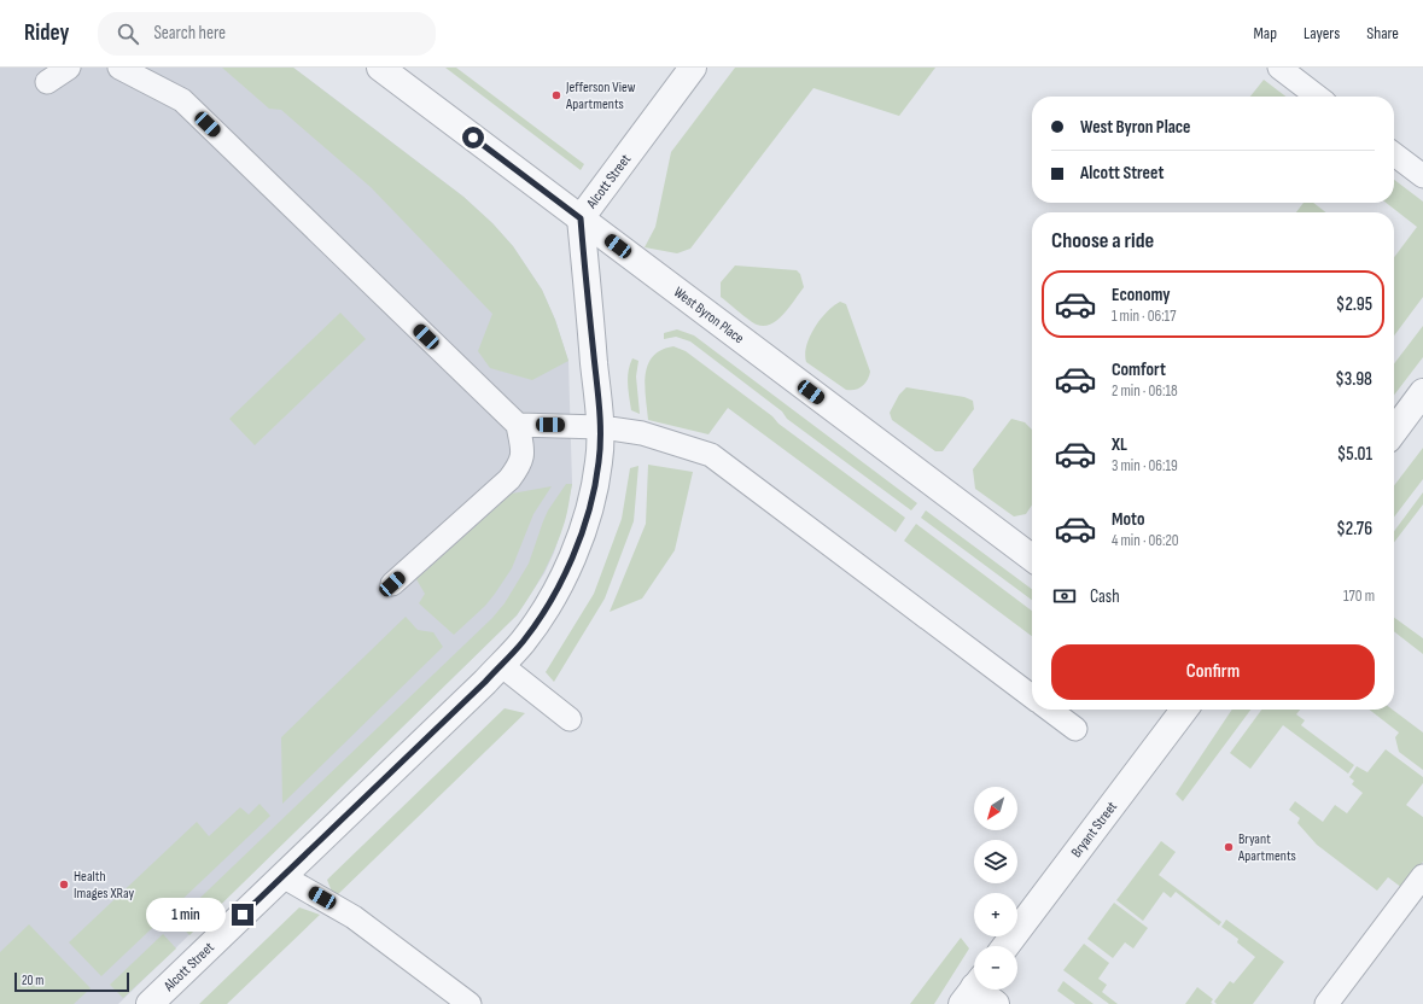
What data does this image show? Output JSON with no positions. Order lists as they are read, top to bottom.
{
  "streets": {
    "street": ["Alcott Street", "West Byron Place", "Bryant Street"]
  },
  "crossings": [
    ["Alcott Street", "West Byron Place"]
  ],
  "places": ["Jefferson View Apartments", "Bryant Apartments", "Health Images XRay"],
  "scale_bar": "20 m",
  "north": "bottom left",
  "page": {
    "header": "Ridey",
    "search": "Search here",
    "nav": ["Map", "Layers", "Share"],
    "banner": ["West Byron Place", "Alcott Street"],
    "heading": "Choose a ride",
    "list": [
      {
        "name": "Economy",
        "note": "1 min · 06:17",
        "value": "$2.95"
      },
      {
        "name": "Comfort",
        "note": "2 min · 06:18",
        "value": "$3.98"
      },
      {
        "name": "XL",
        "note": "3 min · 06:19",
        "value": "$5.01"
      },
      {
        "name": "Moto",
        "note": "4 min · 06:20",
        "value": "$2.76"
      }
    ],
    "pay": ["Cash", "170 m"],
    "buttons": "Confirm",
    "map_buttons": ["+", "−"],
    "bubble": "1 min",
    "scale": "20 m"
  }
}
